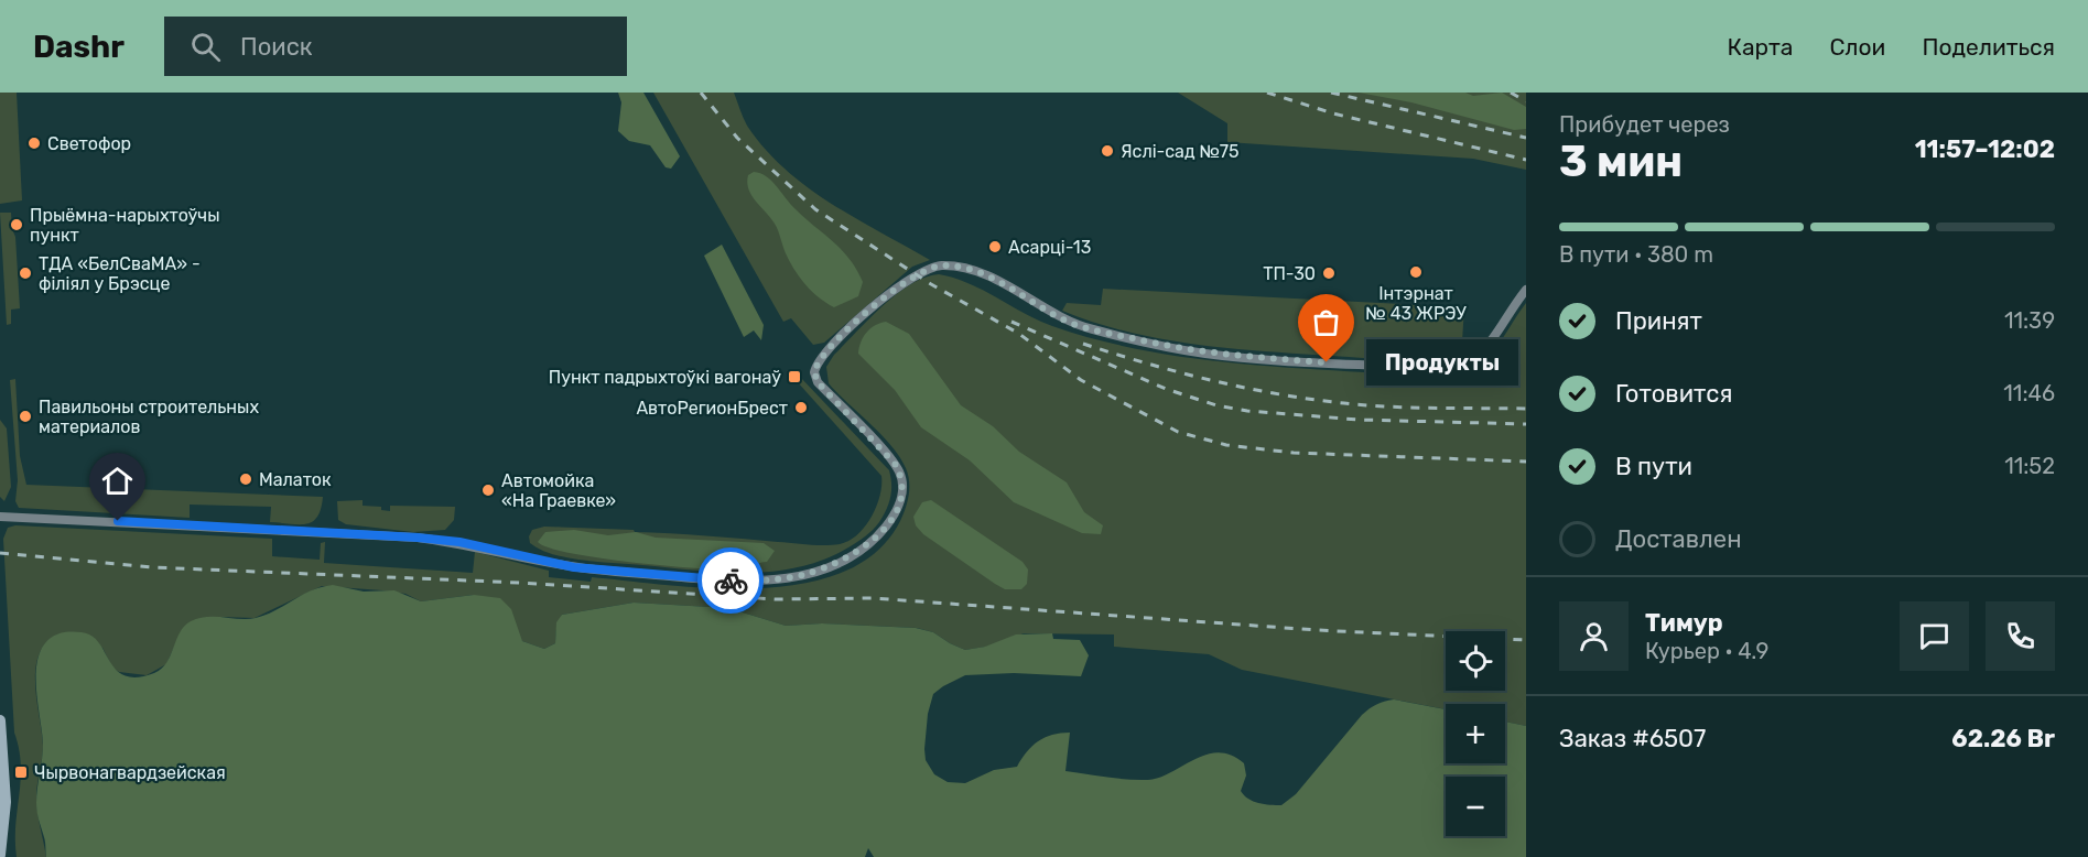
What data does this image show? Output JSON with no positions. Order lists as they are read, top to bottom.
{
  "places": {
    "other": [
      "Светофор",
      "Яслі-сад №75",
      "Прыёмна-нарыхтоўчы пункт",
      "Асарці-13",
      "Інтэрнат № 43 ЖРЭУ",
      "ТДА «БелСваМА» - філіял у Брэсце",
      "ТП-30",
      "Продукты",
      "АвтоРегионБрест",
      "Павильоны строительных материалов",
      "Малаток",
      "Автомойка «На Граевке»"
    ],
    "transit": ["Пункт падрыхтоўкі вагонаў", "Чырвонагвардзейская"]
  },
  "page": {
    "header": "Dashr",
    "search": "Поиск",
    "nav": ["Карта", "Слои", "Поделиться"],
    "heading": ["3 мин", "Прибудет через", "11:57–12:02"],
    "panel": [
      "Тимур",
      "Курьер · 4.9",
      "Заказ #6507",
      "62.26 Br"
    ],
    "bar": "В пути · 380 m",
    "list": [
      ["Принят", "11:39"],
      ["Готовится", "11:46"],
      ["В пути", "11:52"],
      "Доставлен"
    ],
    "bubble": "Продукты",
    "map_buttons": ["+", "−"]
  }
}
